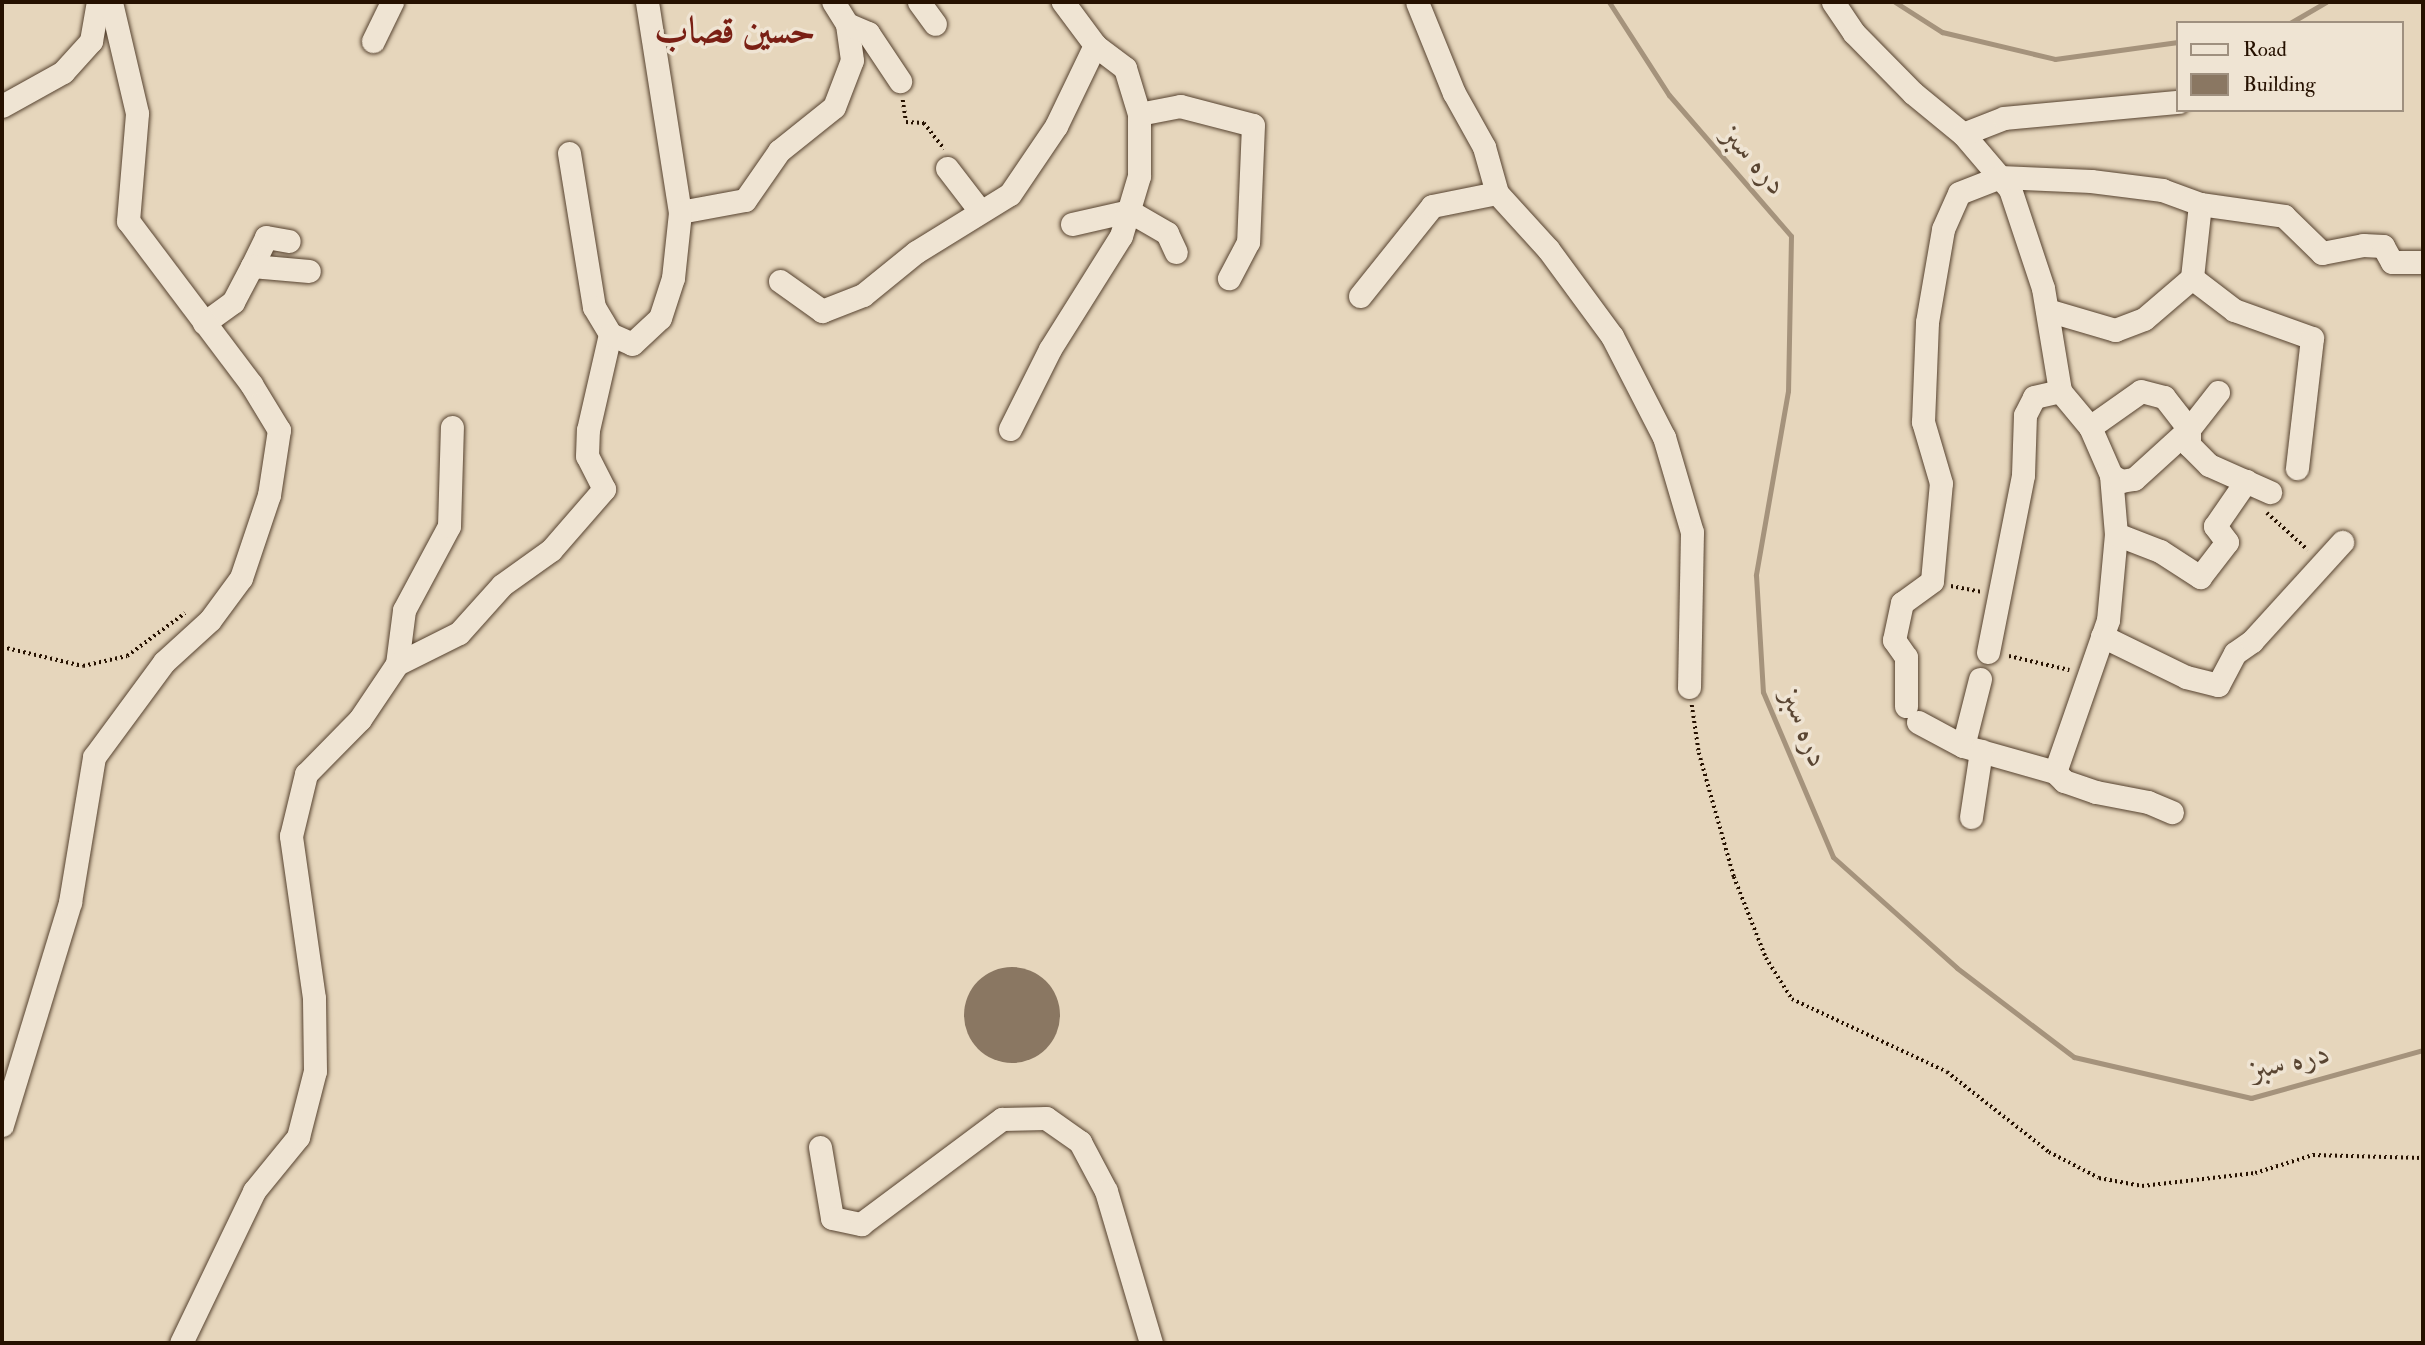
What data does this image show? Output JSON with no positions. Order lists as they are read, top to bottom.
{
  "districts": ["حسین قصاب"],
  "water": ["دره سبز"],
  "legend": ["Road", "Building"]
}
